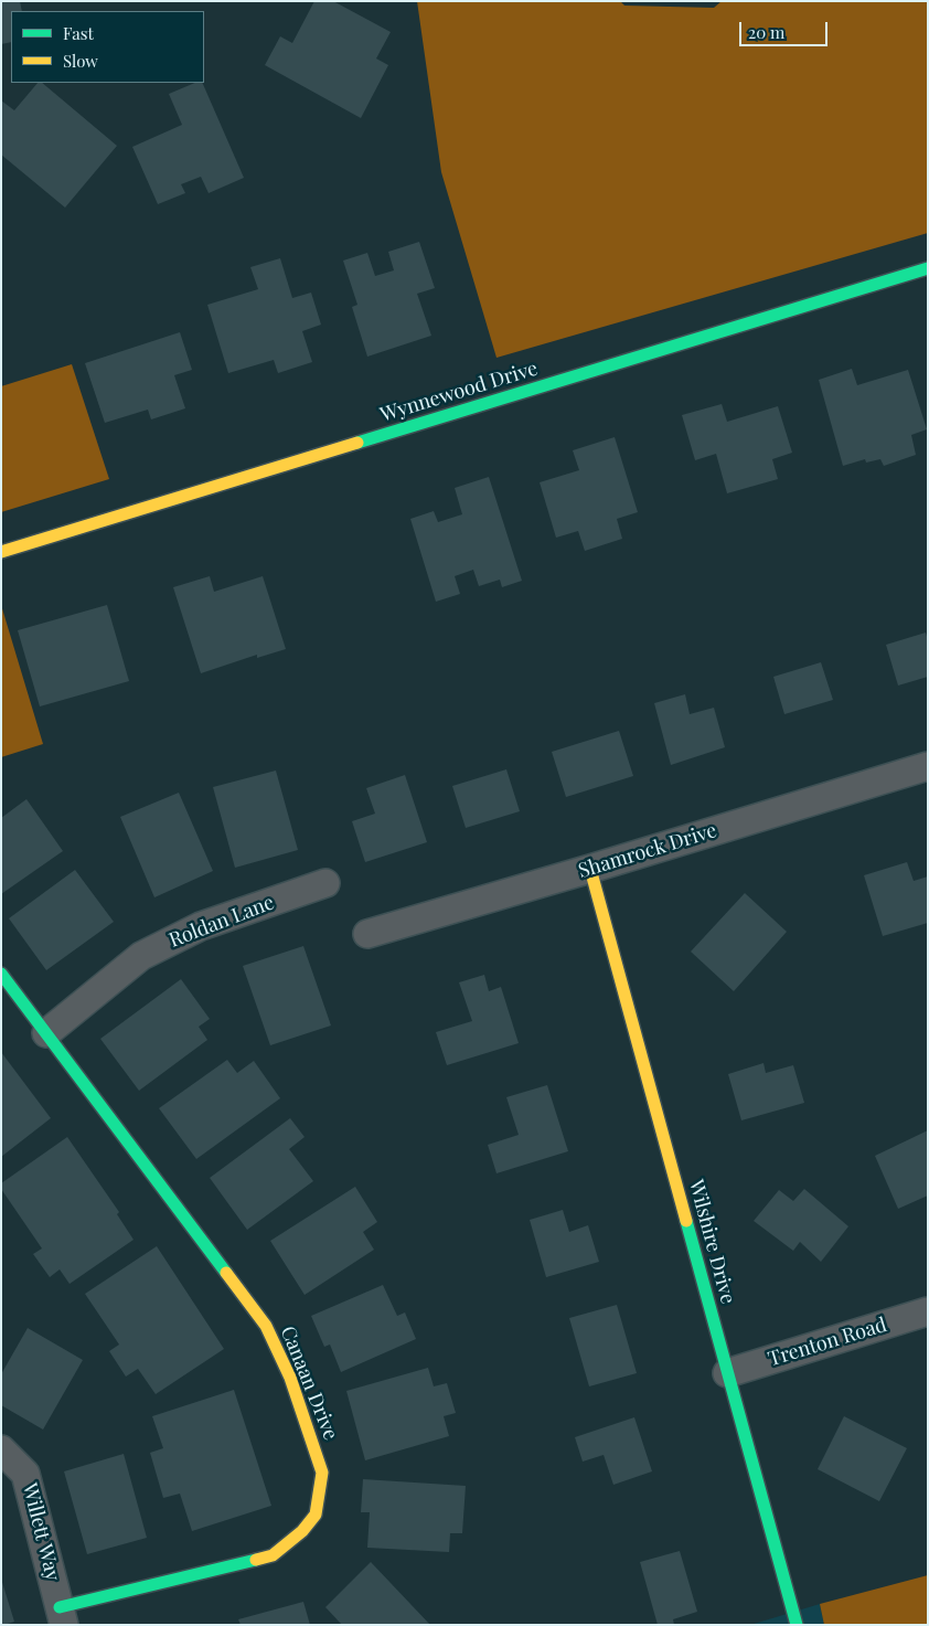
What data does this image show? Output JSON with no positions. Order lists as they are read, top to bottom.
{
  "streets": {
    "street": [
      "Wynnewood Drive",
      "Shamrock Drive",
      "Roldan Lane",
      "Wilshire Drive",
      "Trenton Road",
      "Canaan Drive",
      "Willett Way"
    ]
  },
  "crossings": [
    ["Shamrock Drive", "Wilshire Drive"],
    ["Roldan Lane", "Canaan Drive"],
    ["Wilshire Drive", "Trenton Road"],
    ["Canaan Drive", "Willett Way"]
  ],
  "legend": ["Fast", "Slow"],
  "scale_bar": "20 m"
}
